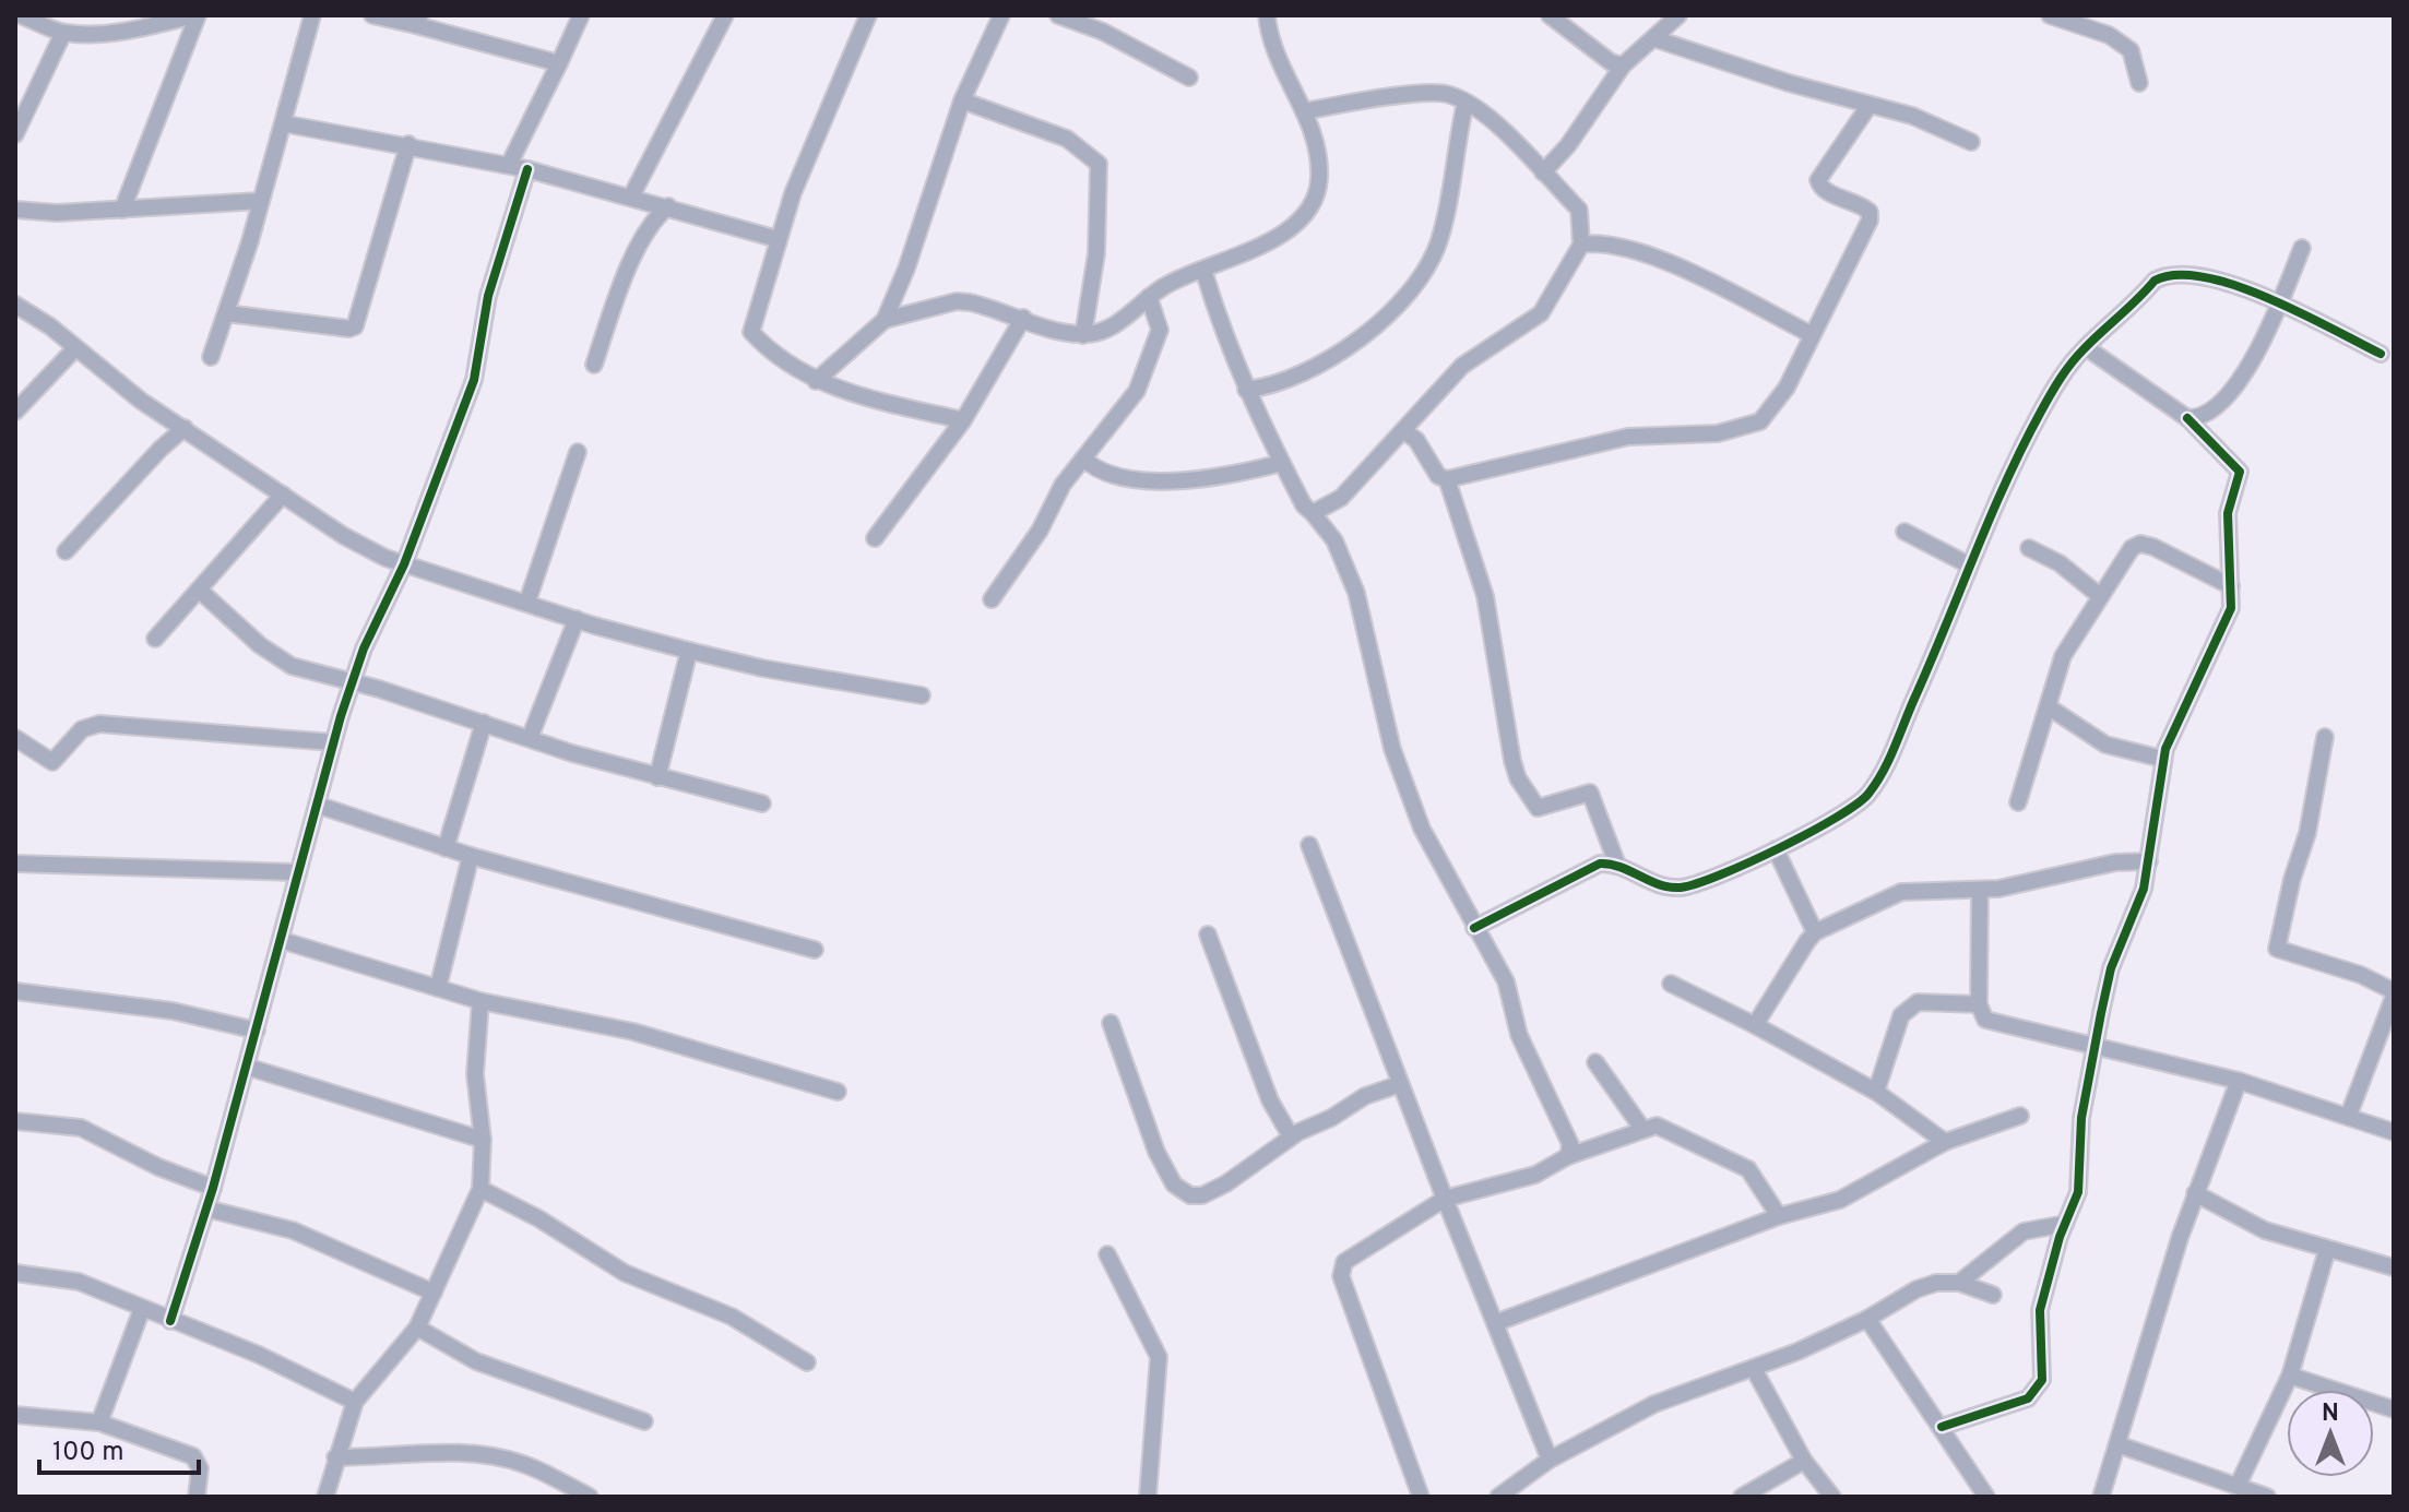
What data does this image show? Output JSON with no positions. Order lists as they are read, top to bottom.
{
  "scale_bar": "100 m",
  "north": "top"
}
